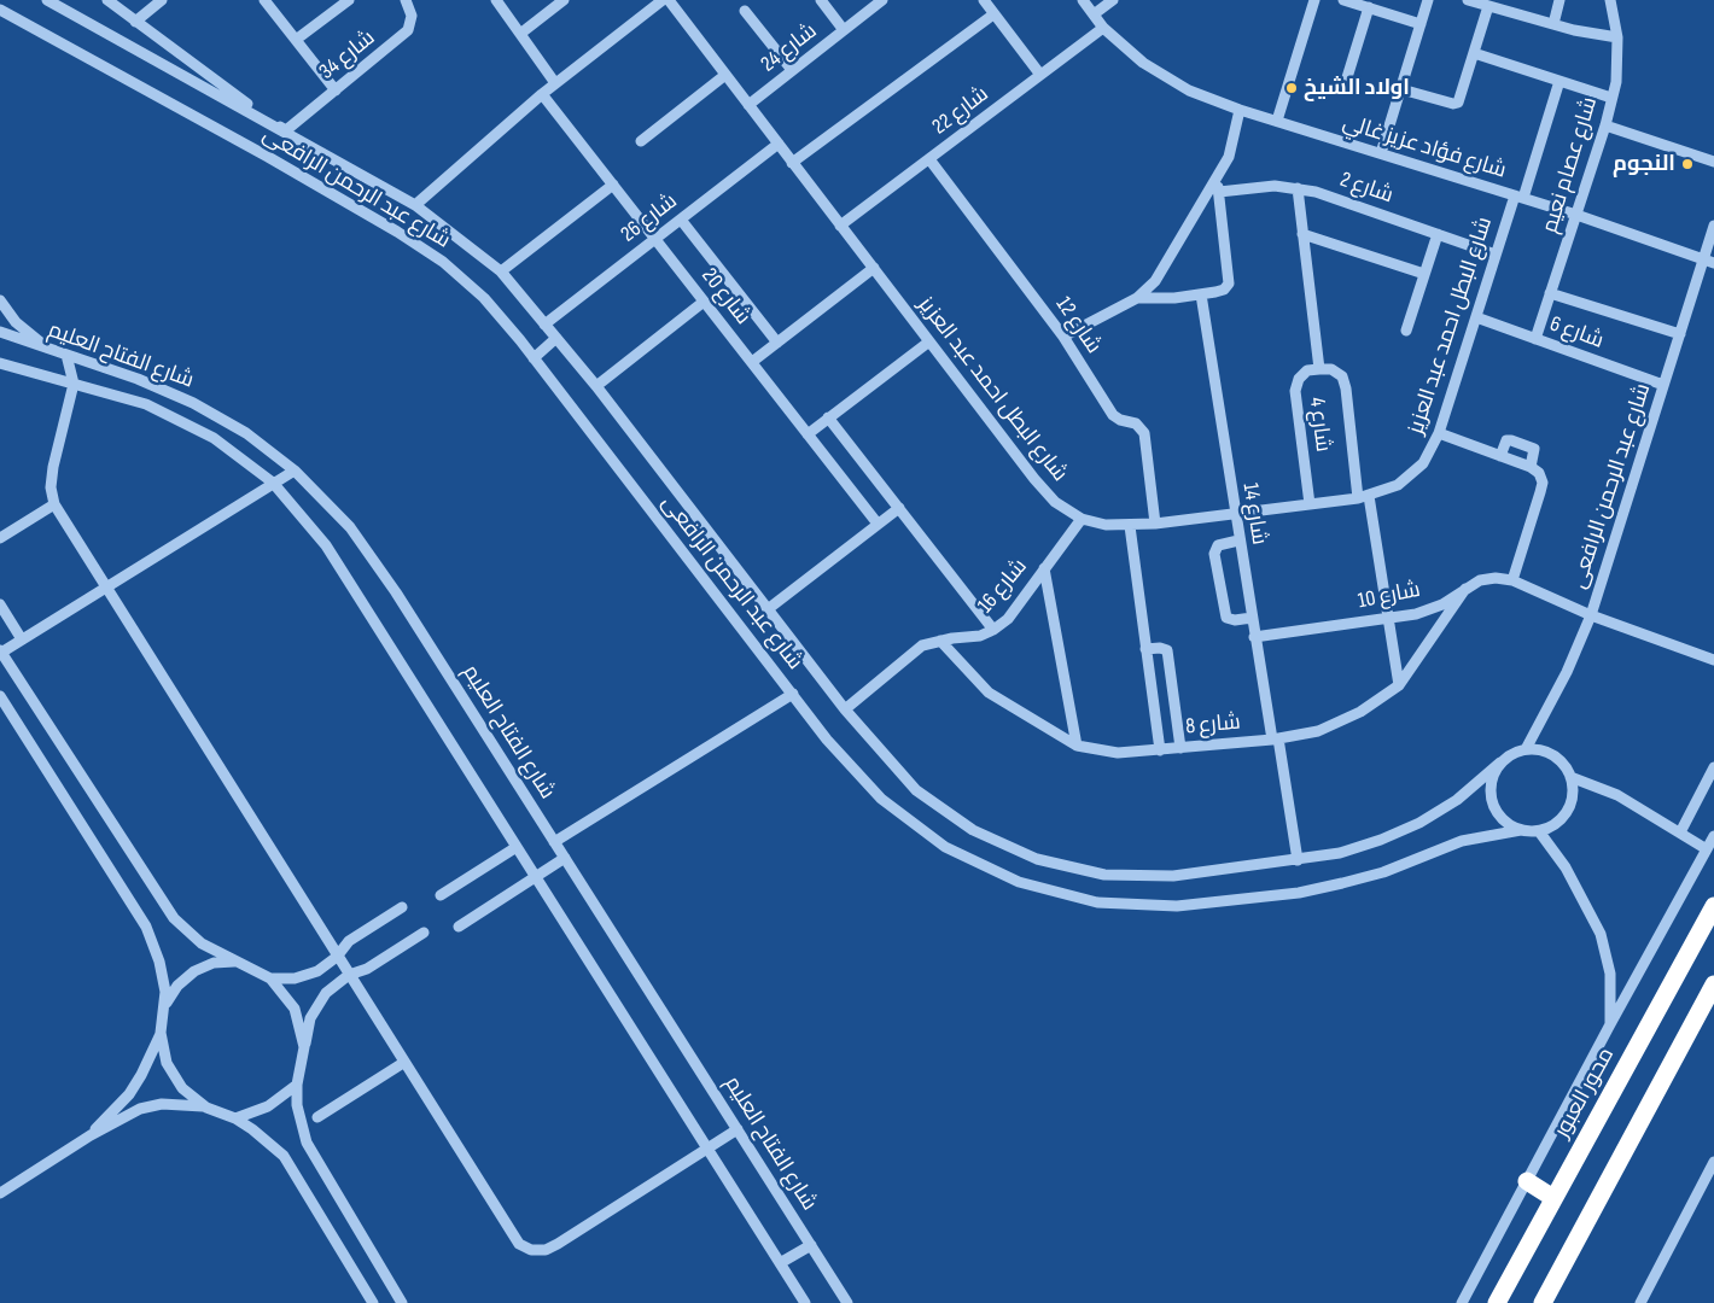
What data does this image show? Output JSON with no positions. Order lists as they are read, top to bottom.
{
  "streets": {
    "highway": ["محور العبور"],
    "street": [
      "شارع 24",
      "شارع 34",
      "شارع 22",
      "شارع فؤاد عزيز غالي",
      "شارع عصام نعيم",
      "شارع عبد الرحمن الرافعى",
      "شارع 2",
      "شارع 26",
      "شارع 20",
      "شارع 12",
      "شارع البطل احمد عبد العزيز",
      "شارع 6",
      "شارع الفتاح العليم",
      "شارع 4",
      "شارع 14",
      "شارع 16",
      "شارع 10",
      "شارع 8"
    ]
  },
  "crossings": [
    ["شارع 24", "شارع البطل احمد عبد العزيز"],
    ["شارع 34", "شارع عبد الرحمن الرافعى"],
    ["شارع 22", "شارع فؤاد عزيز غالي"],
    ["شارع 22", "شارع 12"],
    ["شارع 22", "شارع البطل احمد عبد العزيز"],
    ["شارع فؤاد عزيز غالي", "شارع عصام نعيم"],
    ["شارع فؤاد عزيز غالي", "شارع عبد الرحمن الرافعى"],
    ["شارع فؤاد عزيز غالي", "شارع البطل احمد عبد العزيز"],
    ["شارع عصام نعيم", "شارع 6"],
    ["شارع عبد الرحمن الرافعى", "شارع 26"],
    ["شارع عبد الرحمن الرافعى", "شارع 6"],
    ["شارع عبد الرحمن الرافعى", "شارع 14"],
    ["شارع عبد الرحمن الرافعى", "شارع 16"],
    ["شارع عبد الرحمن الرافعى", "شارع 10"],
    ["شارع 2", "شارع البطل احمد عبد العزيز"],
    ["شارع 26", "شارع 20"],
    ["شارع 26", "شارع البطل احمد عبد العزيز"],
    ["شارع 12", "شارع البطل احمد عبد العزيز"],
    ["شارع البطل احمد عبد العزيز", "شارع 6"],
    ["شارع البطل احمد عبد العزيز", "شارع 4"],
    ["شارع البطل احمد عبد العزيز", "شارع 14"],
    ["شارع البطل احمد عبد العزيز", "شارع 16"],
    ["شارع 14", "شارع 10"],
    ["شارع 14", "شارع 8"],
    ["شارع 16", "شارع 8"],
    ["شارع 10", "شارع 8"]
  ],
  "places": ["اولاد الشيخ", "النجوم"]
}
